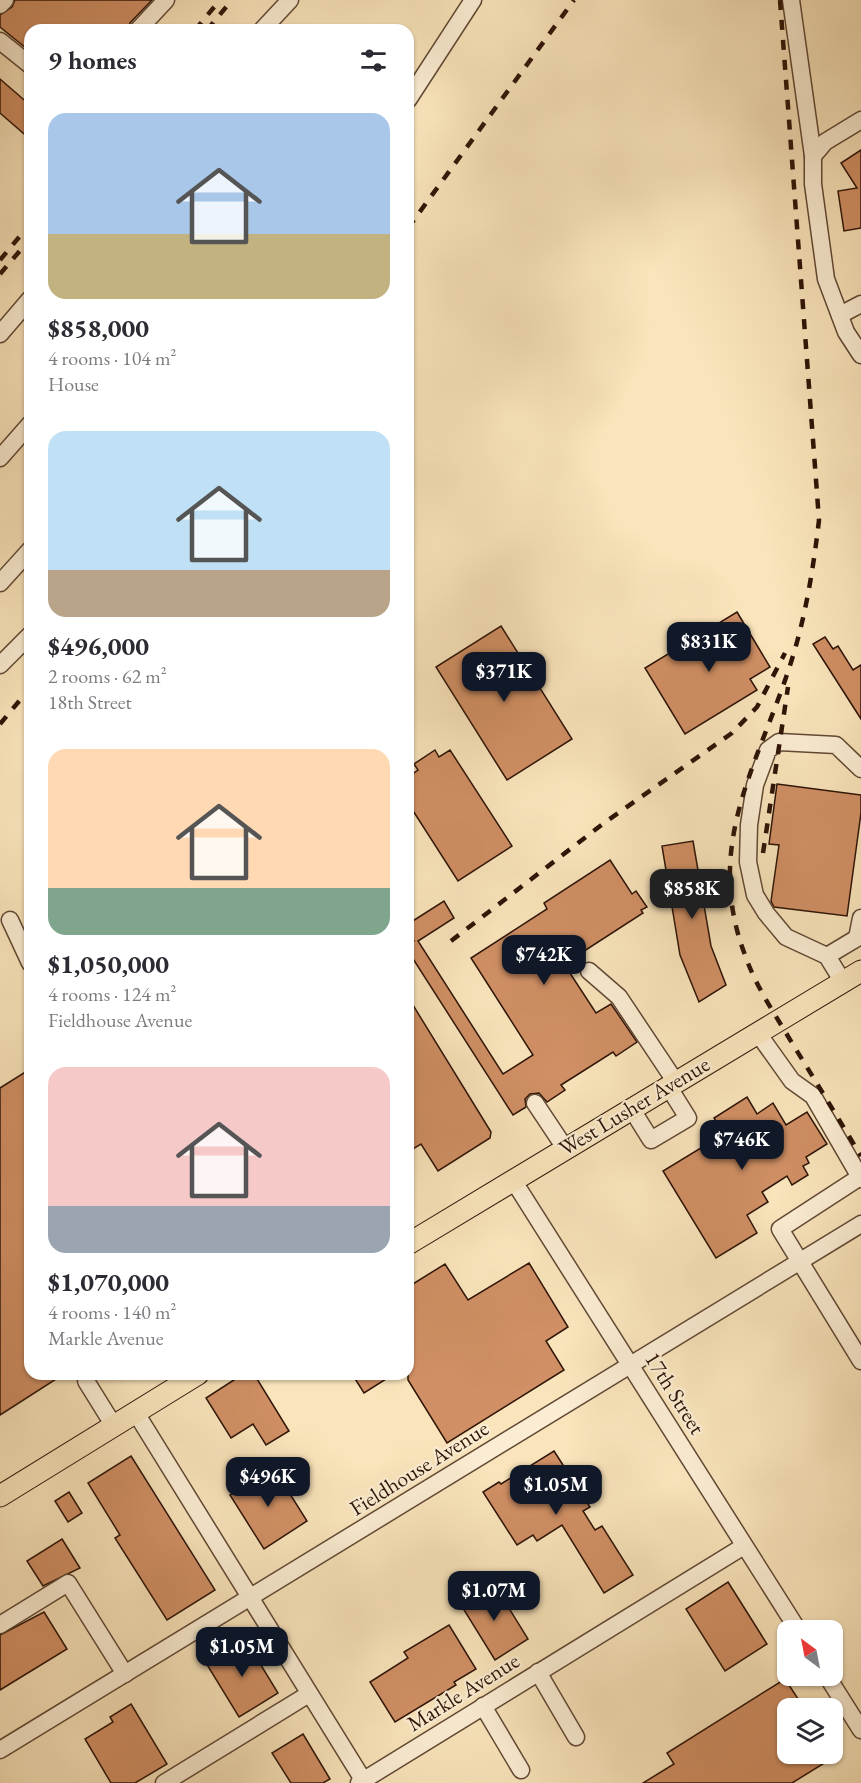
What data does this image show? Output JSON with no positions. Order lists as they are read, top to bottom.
{
  "streets": {
    "main road": ["West Lusher Avenue"],
    "street": ["17th Street", "Fieldhouse Avenue", "Markle Avenue"]
  },
  "crossings": [
    ["West Lusher Avenue", "17th Street"],
    ["17th Street", "Fieldhouse Avenue"],
    ["17th Street", "Markle Avenue"]
  ],
  "north": "top left",
  "page": {
    "heading": "9 homes",
    "list": [
      {
        "name": "$858,000",
        "note": "4 rooms · 104 m² · House"
      },
      {
        "name": "$496,000",
        "note": "2 rooms · 62 m² · 18th Street"
      },
      {
        "name": "$1,050,000",
        "note": "4 rooms · 124 m² · Fieldhouse Avenue"
      },
      {
        "name": "$1,070,000",
        "note": "4 rooms · 140 m² · Markle Avenue"
      }
    ],
    "price": [
      "$831K",
      "$371K",
      "$858K",
      "$742K",
      "$746K",
      "$496K",
      "$1.05M",
      "$1.07M",
      "$1.05M"
    ]
  }
}
